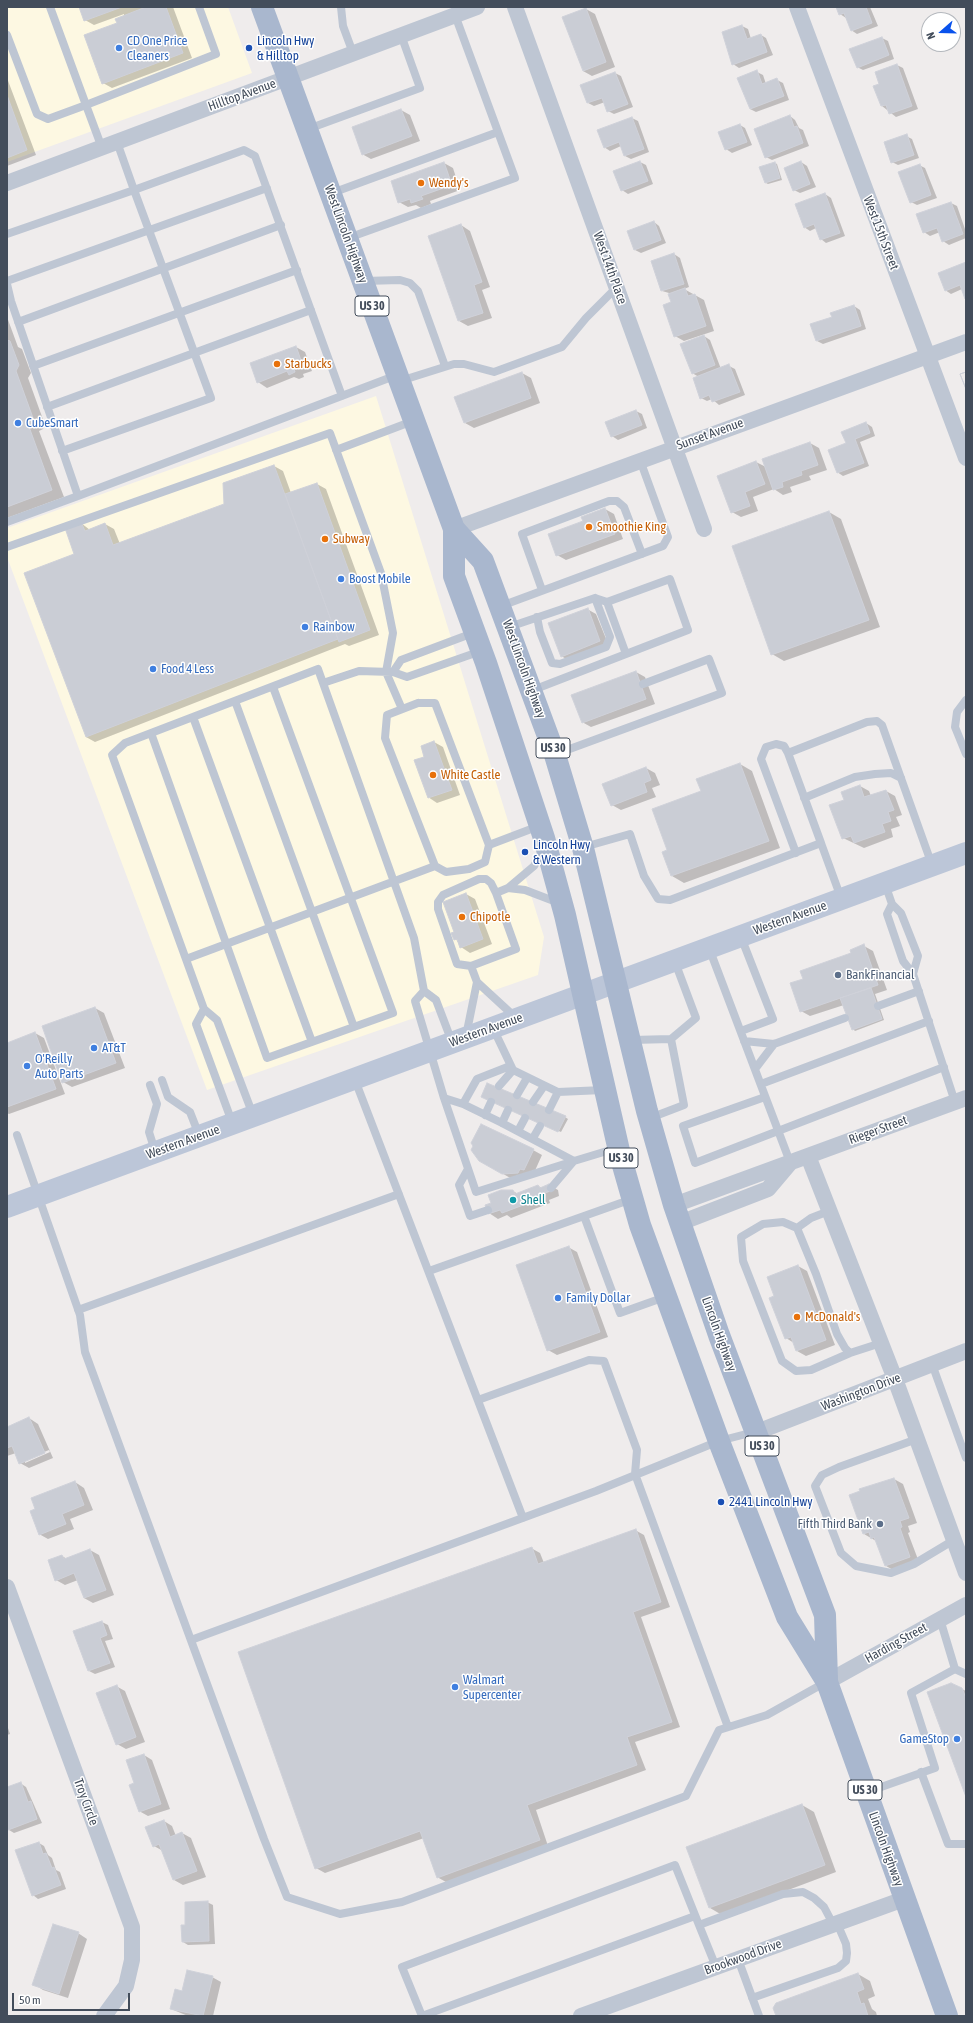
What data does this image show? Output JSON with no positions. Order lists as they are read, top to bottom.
{
  "streets": {
    "main road": [
      "West Lincoln Highway",
      "US 30",
      "Western Avenue",
      "Lincoln Highway"
    ],
    "street": [
      "Hilltop Avenue",
      "West 15th Street",
      "West 14th Place",
      "Sunset Avenue",
      "Rieger Street",
      "Washington Drive",
      "Harding Street",
      "Troy Circle",
      "Brookwood Drive"
    ]
  },
  "crossings": [
    ["Hilltop Avenue", "West Lincoln Highway"],
    ["West 15th Street", "Sunset Avenue"],
    ["West Lincoln Highway", "Sunset Avenue"],
    ["West Lincoln Highway", "Western Avenue"],
    ["West Lincoln Highway", "Lincoln Highway"],
    ["West 14th Place", "Sunset Avenue"],
    ["Western Avenue", "Lincoln Highway"],
    ["Lincoln Highway", "Washington Drive"],
    ["Lincoln Highway", "Harding Street"],
    ["Lincoln Highway", "Brookwood Drive"]
  ],
  "places": [
    "CD One Price Cleaners",
    "Lincoln Hwy & Hilltop",
    "Wendy's",
    "Starbucks",
    "CubeSmart",
    "Smoothie King",
    "Subway",
    "Boost Mobile",
    "Rainbow",
    "Food 4 Less",
    "White Castle",
    "Lincoln Hwy & Western",
    "Chipotle",
    "BankFinancial",
    "AT&T",
    "O'Reilly Auto Parts",
    "Shell",
    "Family Dollar",
    "McDonald's",
    "2441 Lincoln Hwy",
    "Fifth Third Bank",
    "Walmart Supercenter",
    "GameStop"
  ],
  "scale_bar": "50 m",
  "north": "left"
}
